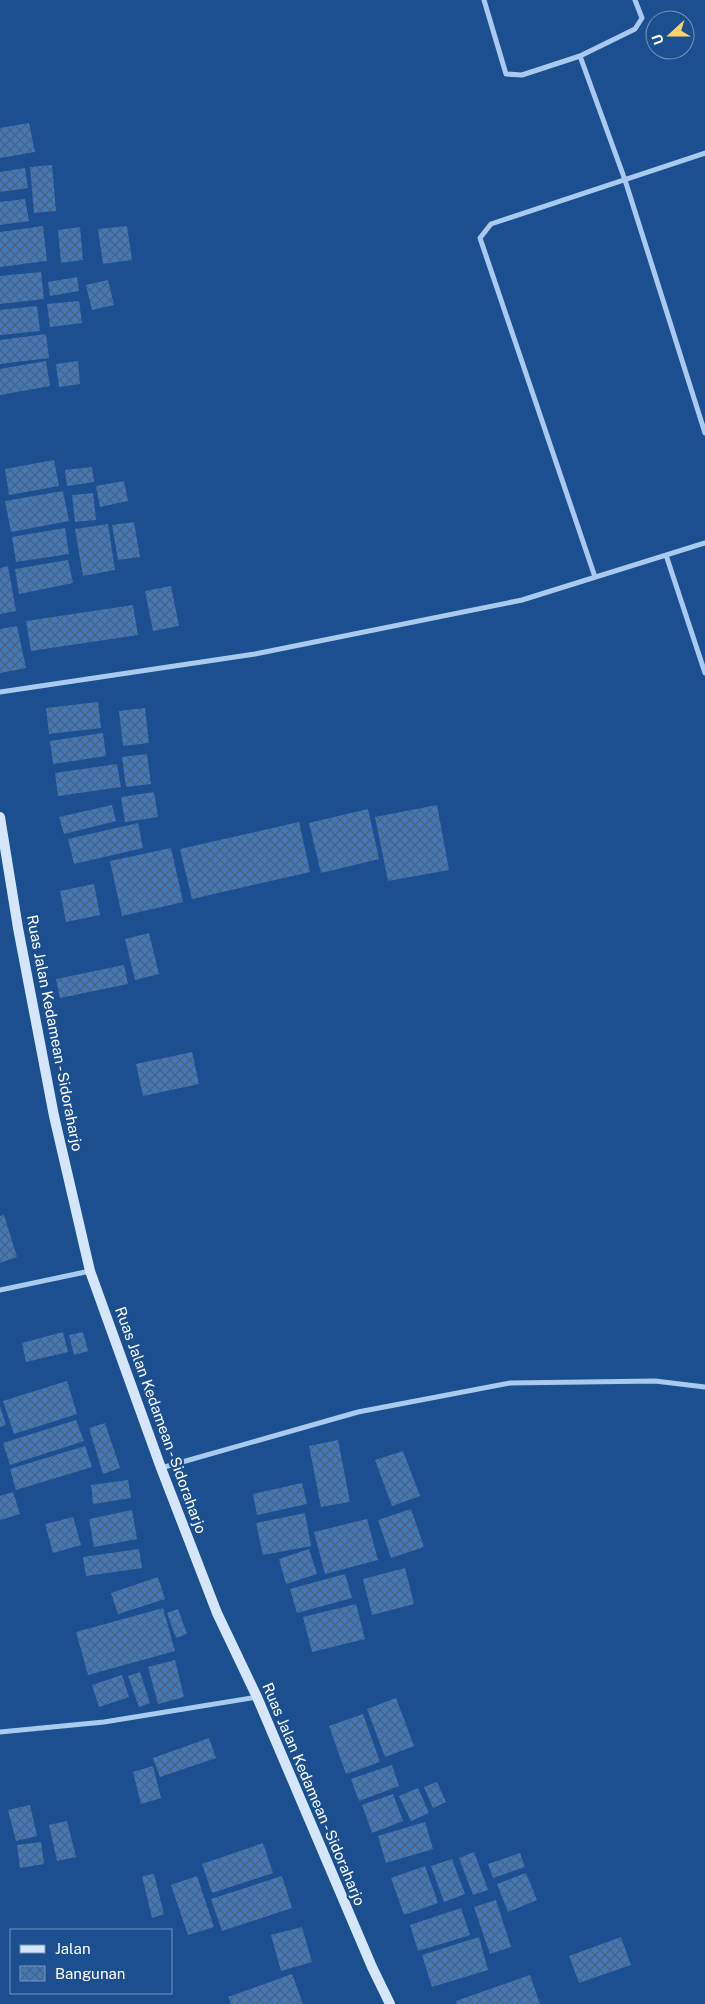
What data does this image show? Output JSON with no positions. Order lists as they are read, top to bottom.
{
  "streets": {
    "main road": ["Ruas Jalan Kedamean - Sidoraharjo"]
  },
  "legend": ["Jalan", "Bangunan"],
  "north": "left"
}
